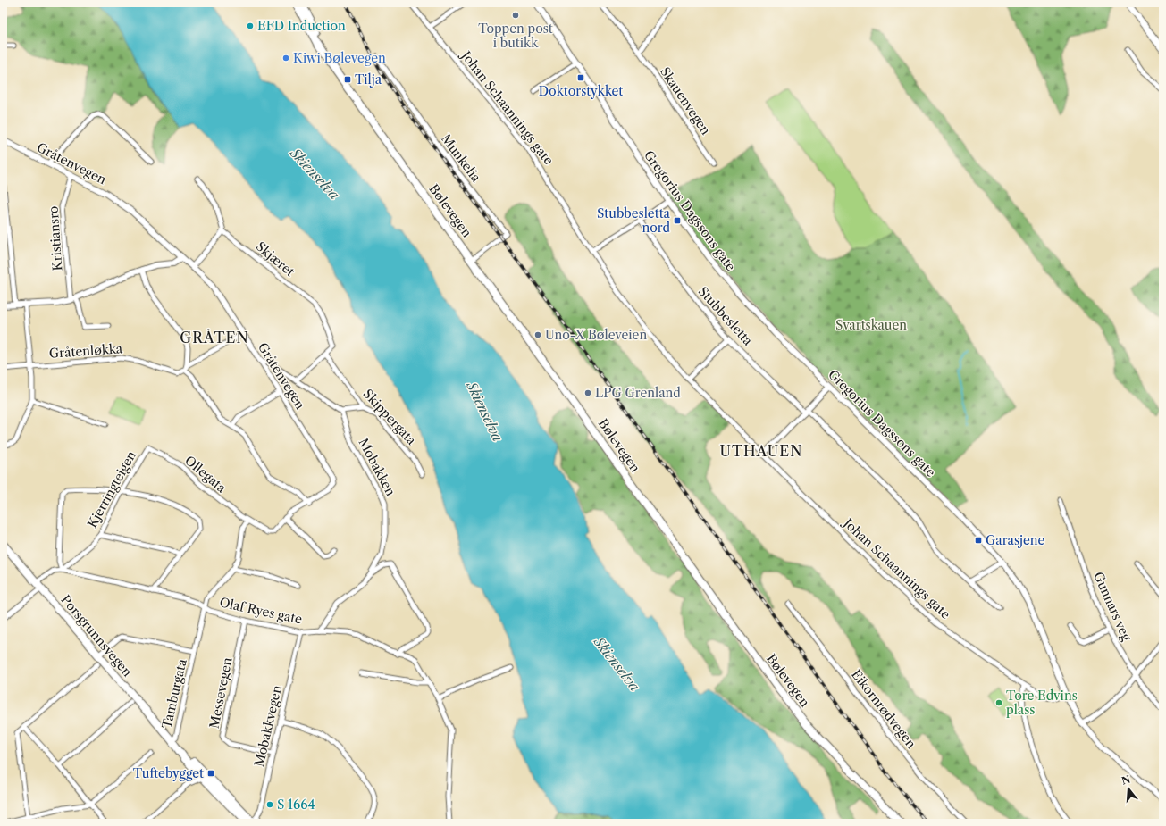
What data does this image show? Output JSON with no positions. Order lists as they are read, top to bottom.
{
  "streets": {
    "main road": ["Bølevegen", "Porsgrunnsvegen"],
    "street": [
      "Skauenvegen",
      "Johan Schaannings gate",
      "Munkelia",
      "Gråtenvegen",
      "Gregorius Dagssons gate",
      "Kristiansro",
      "Skjæret",
      "Stubbesletta",
      "Gråtenløkka",
      "Skippergata",
      "Mobakken",
      "Ollegata",
      "Kjerringteigen",
      "Gunnars veg",
      "Olaf Ryes gate",
      "Messevegen",
      "Tamburgata",
      "Eikornrødvegen",
      "Mobakkvegen"
    ]
  },
  "crossings": [
    ["Johan Schaannings gate", "Gregorius Dagssons gate"],
    ["Munkelia", "Bølevegen"],
    ["Gråtenvegen", "Kristiansro"],
    ["Gråtenvegen", "Gråtenløkka"],
    ["Skjæret", "Skippergata"],
    ["Mobakken", "Olaf Ryes gate"],
    ["Ollegata", "Kjerringteigen"],
    ["Ollegata", "Tamburgata"],
    ["Kjerringteigen", "Olaf Ryes gate"],
    ["Olaf Ryes gate", "Messevegen"],
    ["Olaf Ryes gate", "Tamburgata"],
    ["Olaf Ryes gate", "Mobakkvegen"],
    ["Porsgrunnsvegen", "Tamburgata"],
    ["Porsgrunnsvegen", "Mobakkvegen"],
    ["Messevegen", "Mobakkvegen"]
  ],
  "districts": ["GRÅTEN", "UTHAUEN"],
  "water": ["Skienselva"],
  "parks": ["Svartskauen"],
  "places": {
    "other": [
      "Toppen post i butikk",
      "EFD Induction",
      "Kiwi Bølevegen",
      "Uno-X Bøleveien",
      "LPG Grenland",
      "Tore Edvins plass",
      "S 1664"
    ],
    "transit": [
      "Doktorstykket",
      "Tilja",
      "Stubbesletta nord",
      "Garasjene",
      "Tuftebygget"
    ]
  },
  "north": "top"
}
